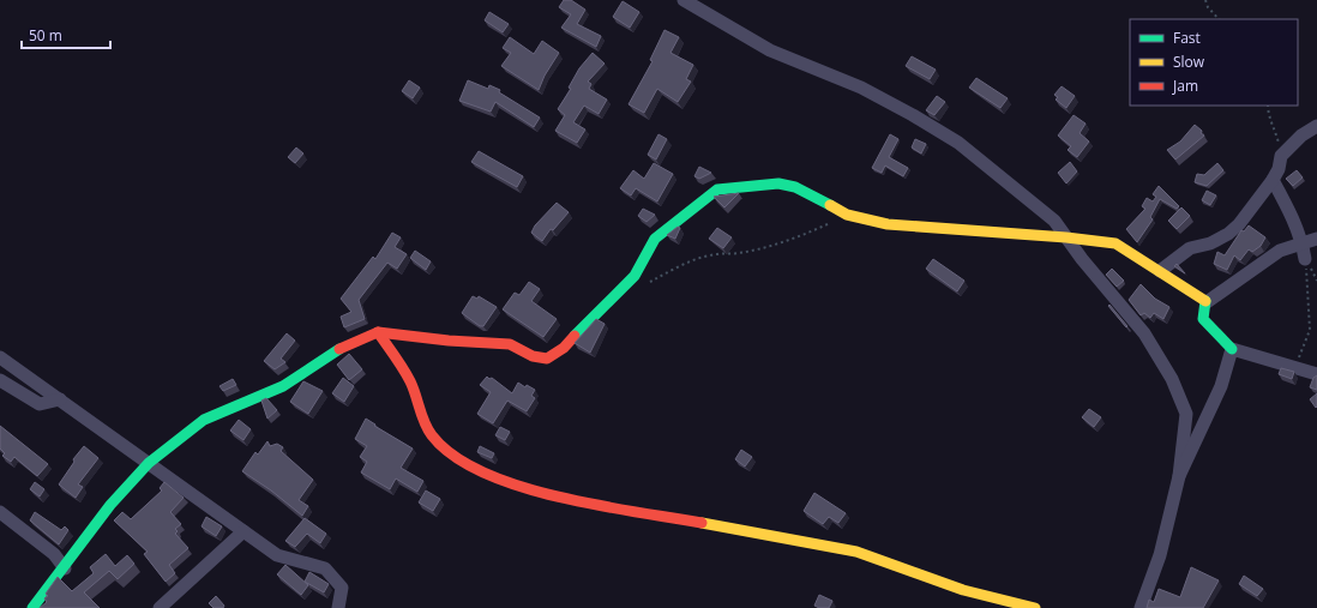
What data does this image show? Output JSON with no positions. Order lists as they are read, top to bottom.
{
  "legend": ["Fast", "Slow", "Jam"],
  "scale_bar": "50 m"
}
